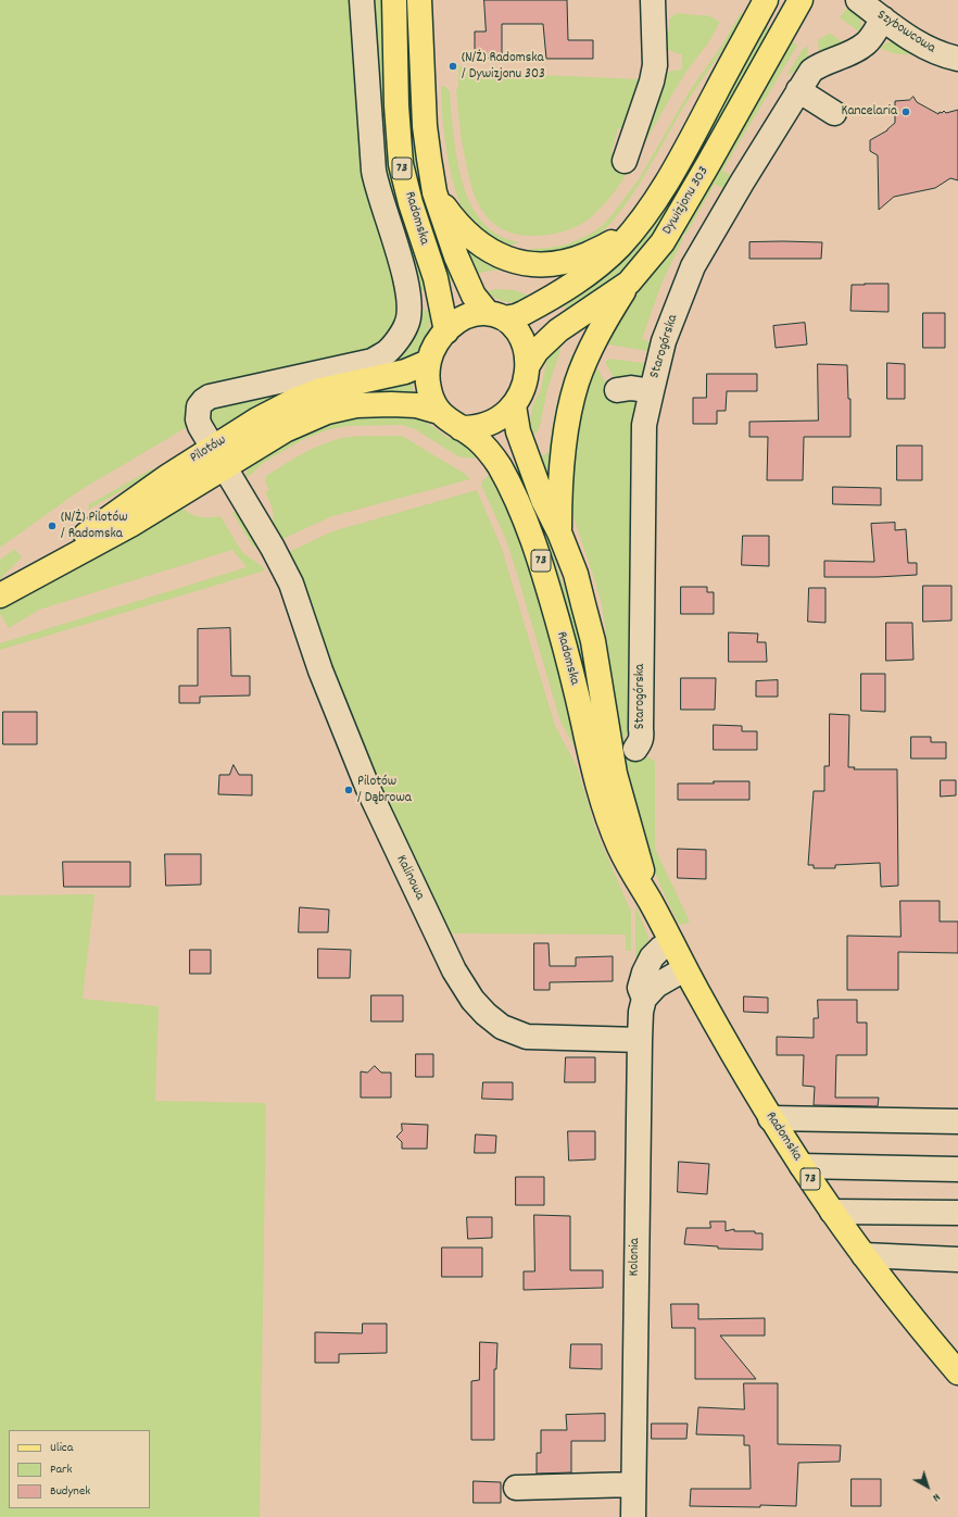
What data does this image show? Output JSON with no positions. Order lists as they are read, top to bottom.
{
  "streets": {
    "main road": [
      "73",
      "Dywizjonu 303",
      "Radomska",
      "Pilotów"
    ],
    "street": [
      "Szybowcowa",
      "Starogórska",
      "Kalinowa",
      "Kolonia"
    ]
  },
  "crossings": [
    ["Szybowcowa", "Starogórska"],
    ["73", "Dywizjonu 303"],
    ["73", "Radomska"],
    ["73", "Pilotów"],
    ["Dywizjonu 303", "Radomska"],
    ["Dywizjonu 303", "Pilotów"],
    ["Radomska", "Pilotów"],
    ["Radomska", "Kolonia"],
    ["Pilotów", "Kalinowa"],
    ["Kalinowa", "Kolonia"]
  ],
  "places": [
    "(N/Ż) Radomska / Dywizjonu 303",
    "Kancelaria",
    "(N/Ż) Pilotów / Radomska",
    "Pilotów / Dąbrowa"
  ],
  "legend": ["Ulica", "Park", "Budynek"],
  "north": "bottom right"
}
